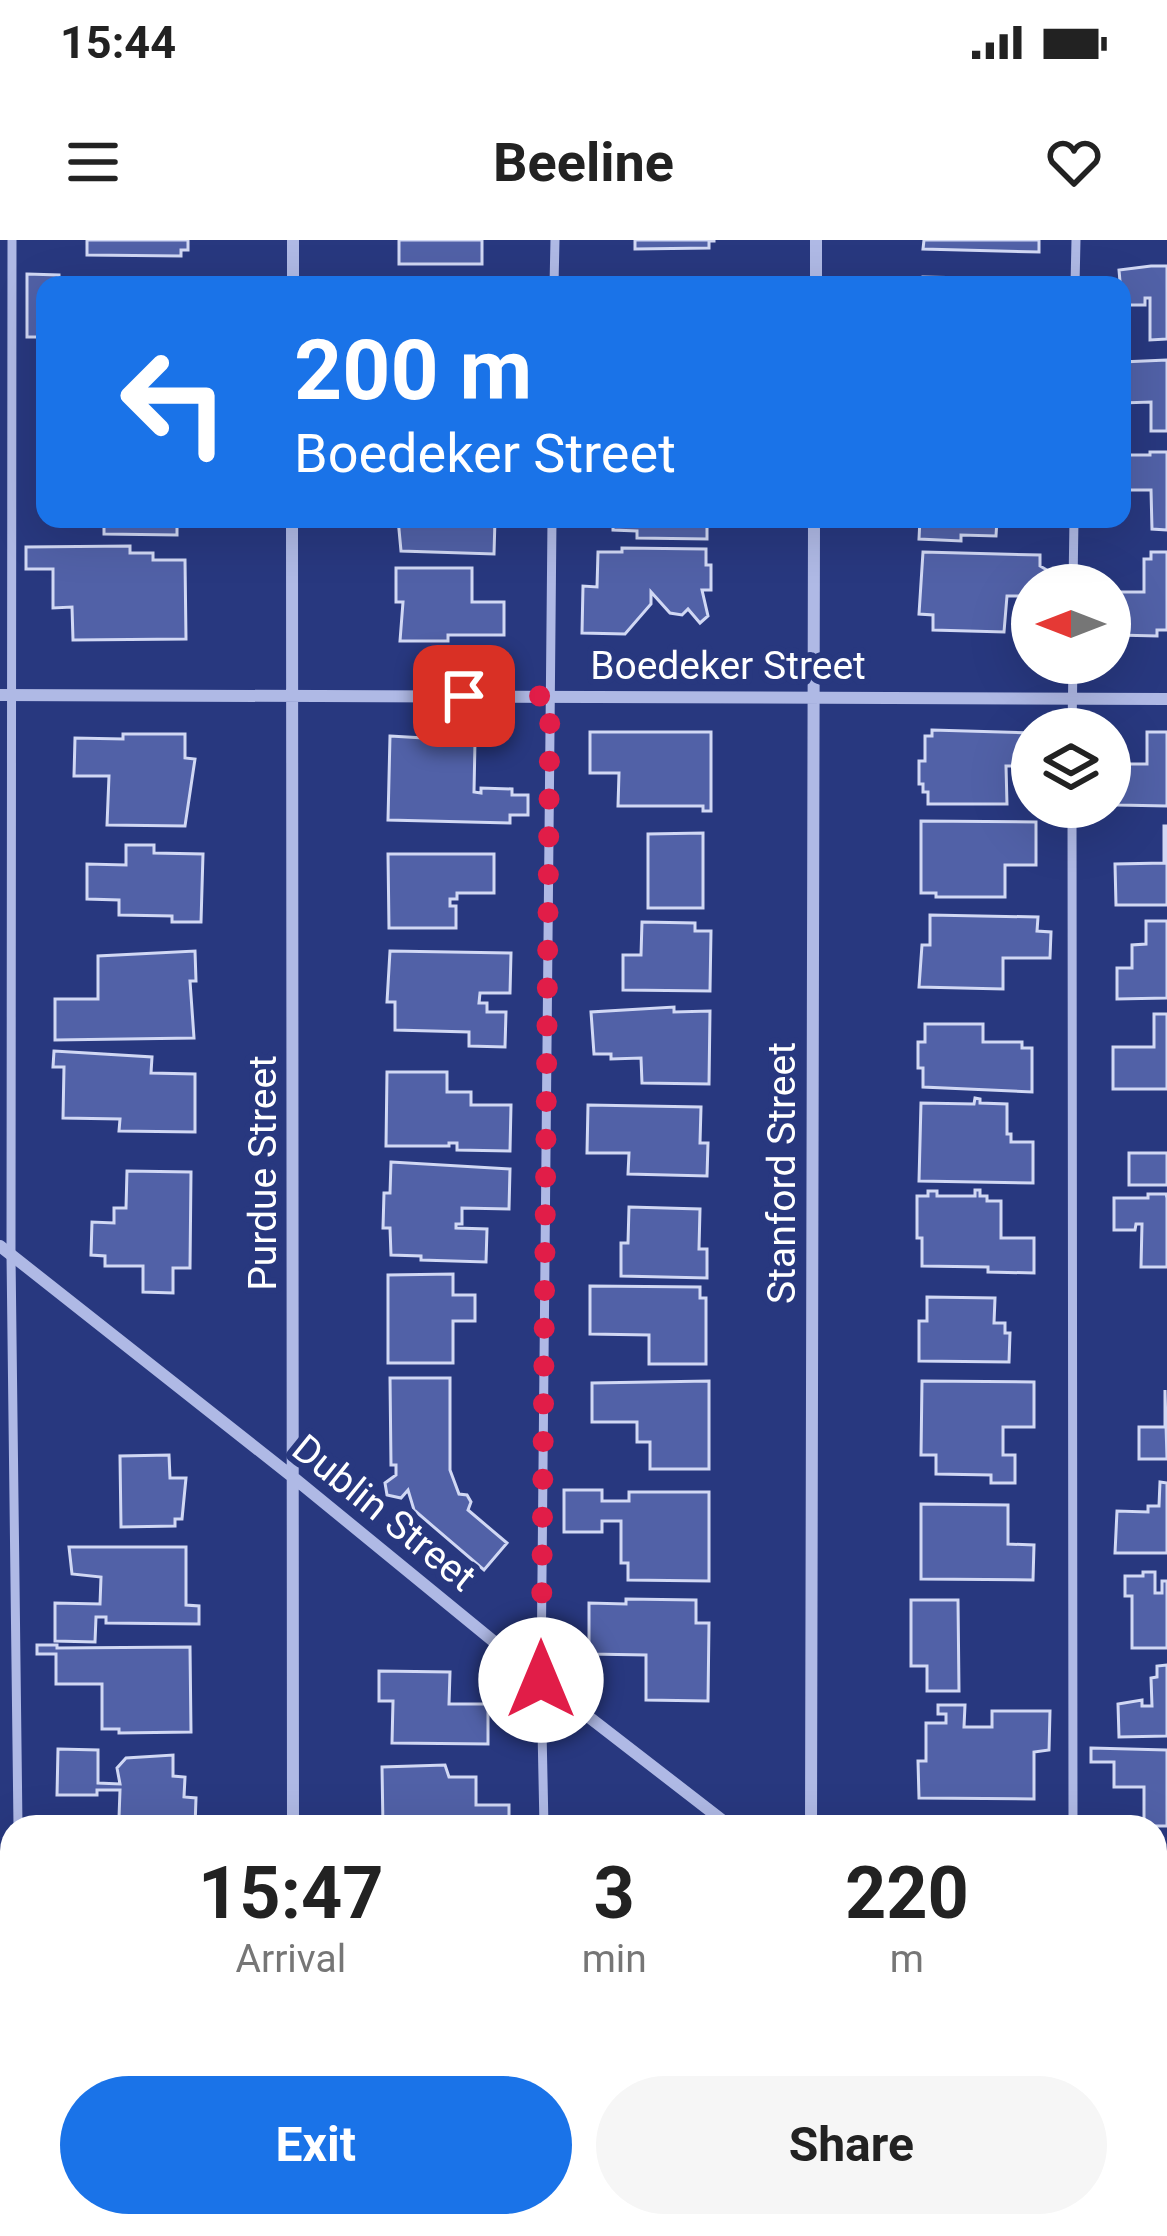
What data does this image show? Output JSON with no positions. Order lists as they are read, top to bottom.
{
  "streets": {
    "street": [
      "Boedeker Street",
      "Purdue Street",
      "Stanford Street",
      "Dublin Street"
    ]
  },
  "crossings": [
    ["Boedeker Street", "Purdue Street"],
    ["Boedeker Street", "Stanford Street"],
    ["Purdue Street", "Dublin Street"]
  ],
  "north": "left",
  "page": {
    "status": "15:44",
    "header": "Beeline",
    "turn": ["200 m", "Boedeker Street"],
    "eta": [
      "15:47",
      "Arrival",
      "3",
      "min",
      "220",
      "m"
    ],
    "buttons": ["Exit", "Share"]
  }
}
